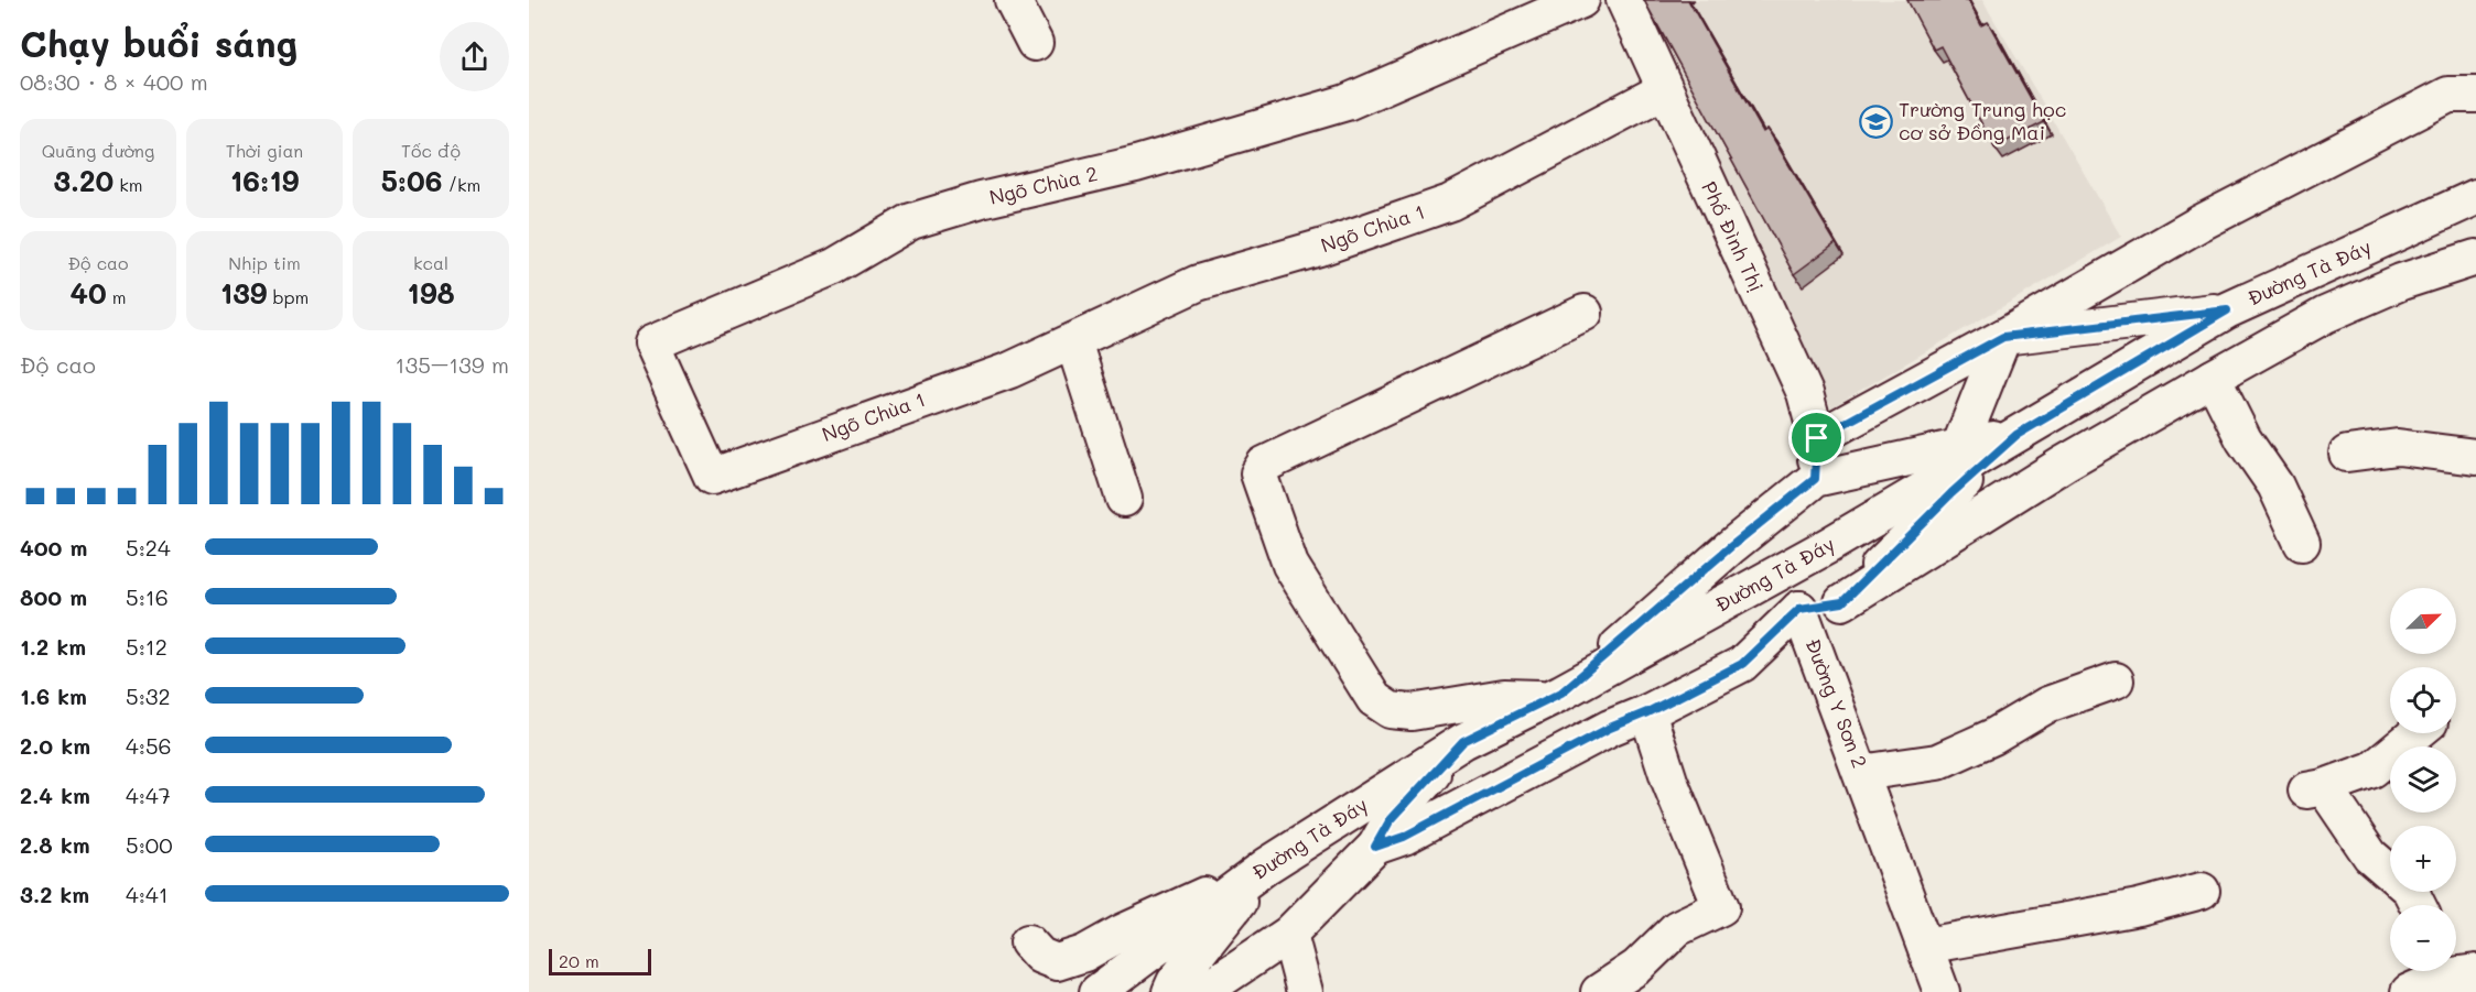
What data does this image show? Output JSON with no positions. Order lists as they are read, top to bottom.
{
  "streets": {
    "street": [
      "Ngõ Chùa 2",
      "Ngõ Chùa 1",
      "Phố Đình Thị",
      "Đường Tà Đáy",
      "Đường Y Sơn 2"
    ]
  },
  "crossings": [
    ["Ngõ Chùa 2", "Ngõ Chùa 1"],
    ["Ngõ Chùa 1", "Phố Đình Thị"]
  ],
  "places": {
    "school or university": ["Trường Trung học cơ sở Đồng Mai"]
  },
  "scale_bar": "20 m",
  "north": "top right",
  "page": {
    "heading": ["Chạy buổi sáng", "08:30 · 8 × 400 m"],
    "stats": [
      ["Quãng đường", "3.20 km"],
      ["Thời gian", "16:19"],
      ["Tốc độ", "5:06 /km"],
      ["Độ cao", "40 m"],
      ["Nhịp tim", "139 bpm"],
      ["kcal", "198"]
    ],
    "chart": ["Độ cao", "135–139 m"],
    "list": [
      {
        "name": "400 m",
        "note": "5:24"
      },
      {
        "name": "800 m",
        "note": "5:16"
      },
      {
        "name": "1.2 km",
        "note": "5:12"
      },
      {
        "name": "1.6 km",
        "note": "5:32"
      },
      {
        "name": "2.0 km",
        "note": "4:56"
      },
      {
        "name": "2.4 km",
        "note": "4:47"
      },
      {
        "name": "2.8 km",
        "note": "5:00"
      },
      {
        "name": "3.2 km",
        "note": "4:41"
      }
    ],
    "map_buttons": ["+", "−"],
    "scale": "20 m"
  }
}
